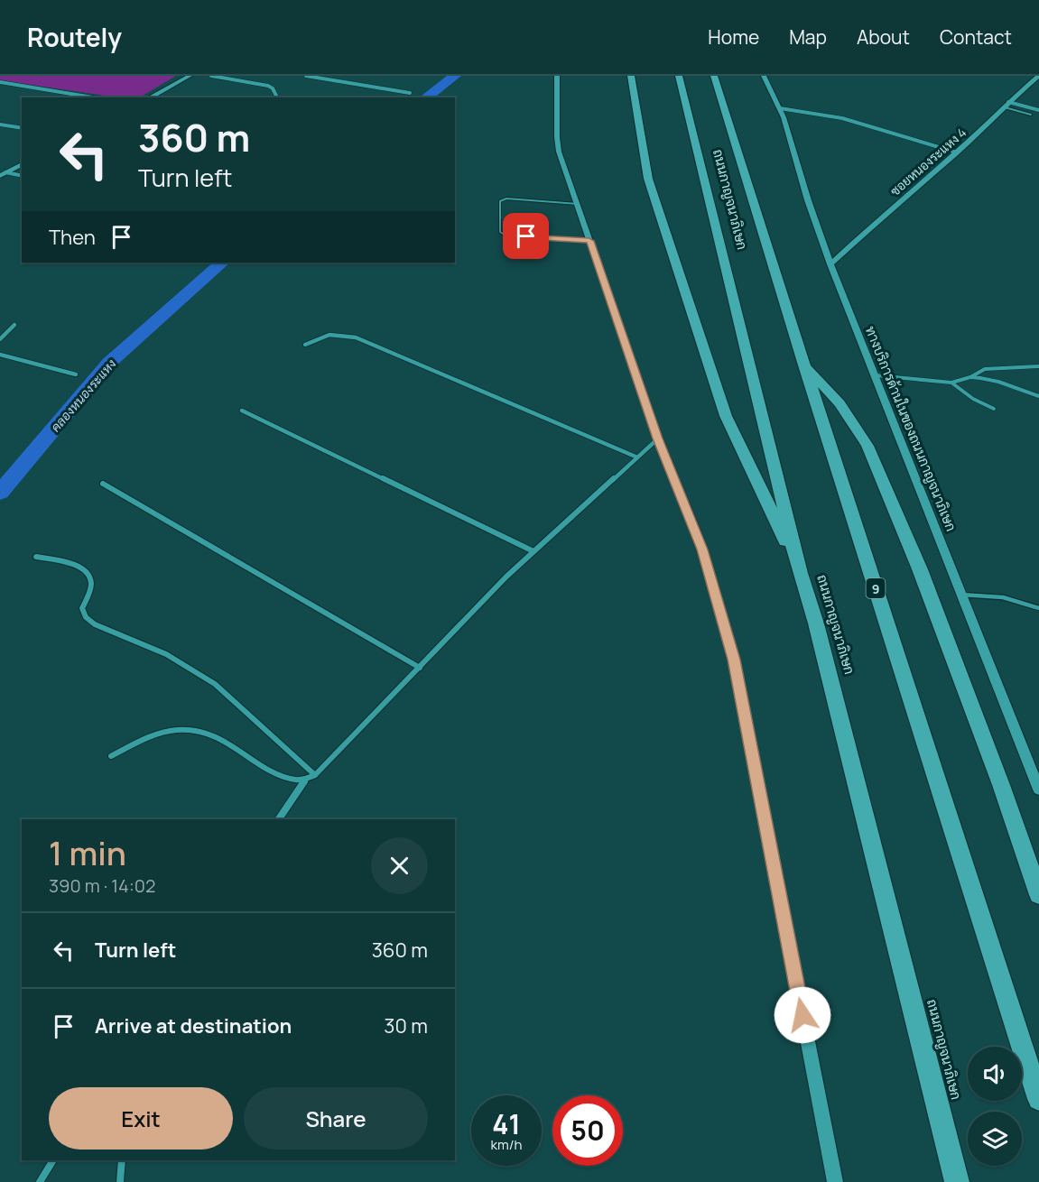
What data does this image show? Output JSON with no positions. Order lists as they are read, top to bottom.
{
  "streets": {
    "highway": ["ถนนกาญจนาภิเษก", "9"],
    "main road": ["ซอยหนองระแหง 4", "ทางบริการด้านในของถนนกาญจนาภิเษก"]
  },
  "crossings": [
    ["ซอยหนองระแหง 4", "ทางบริการด้านในของถนนกาญจนาภิเษก"]
  ],
  "water": ["คลองหนองระแหง"],
  "page": {
    "header": "Routely",
    "nav": [
      "Home",
      "Map",
      "About",
      "Contact"
    ],
    "turn": ["360 m", "Turn left"],
    "then": "Then",
    "heading": ["1 min", "390 m · 14:02"],
    "list": [
      {
        "name": "Turn left",
        "value": "360 m"
      },
      {
        "name": "Arrive at destination",
        "value": "30 m"
      }
    ],
    "buttons": ["Exit", "Share"],
    "speed": "41 km/h",
    "limit": "50"
  }
}
